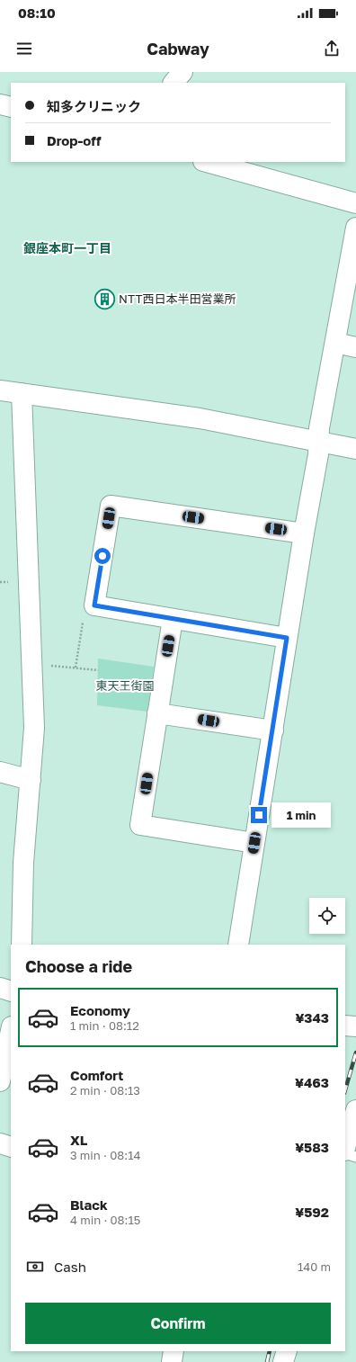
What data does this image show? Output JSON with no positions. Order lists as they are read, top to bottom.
{
  "districts": ["銀座本町一丁目"],
  "parks": ["東天王街園"],
  "places": {
    "building": ["NTT西日本半田営業所"]
  },
  "page": {
    "status": "08:10",
    "header": "Cabway",
    "banner": ["知多クリニック", "Drop-off"],
    "bubble": "1 min",
    "heading": "Choose a ride",
    "list": [
      {
        "name": "Economy",
        "note": "1 min · 08:12",
        "value": "¥343"
      },
      {
        "name": "Comfort",
        "note": "2 min · 08:13",
        "value": "¥463"
      },
      {
        "name": "XL",
        "note": "3 min · 08:14",
        "value": "¥583"
      },
      {
        "name": "Black",
        "note": "4 min · 08:15",
        "value": "¥592"
      }
    ],
    "pay": ["Cash", "140 m"],
    "buttons": "Confirm"
  }
}
